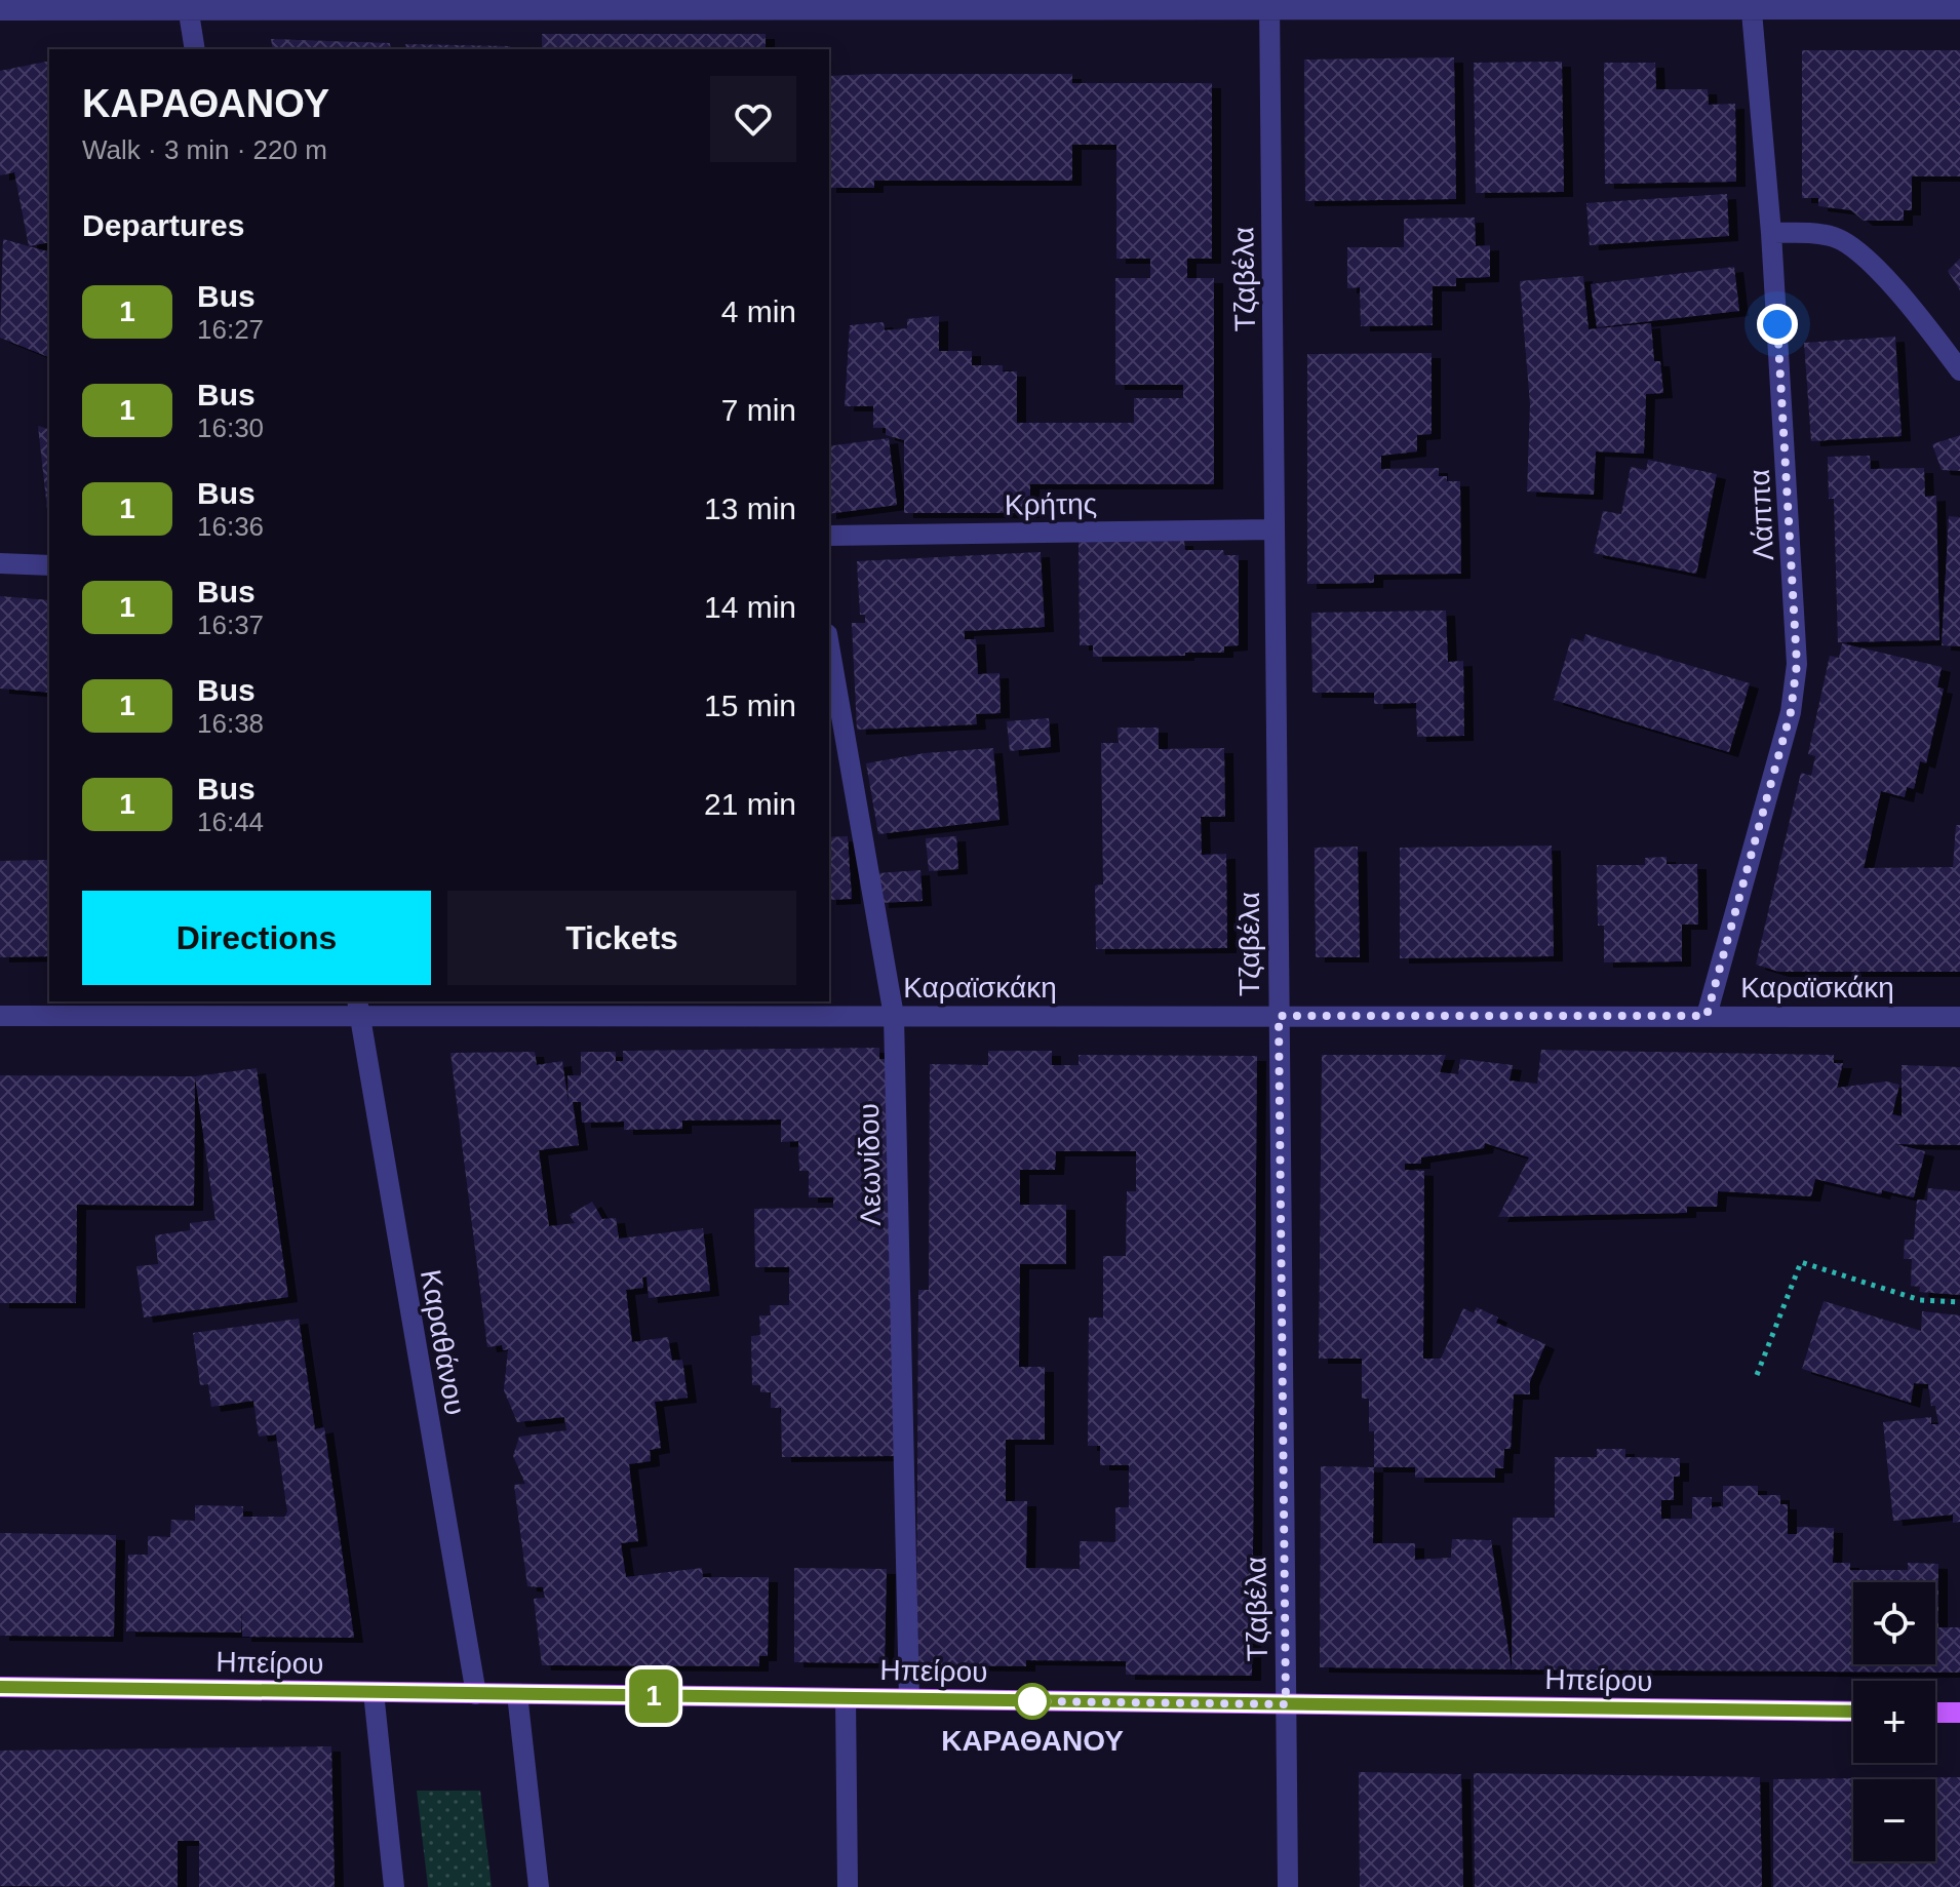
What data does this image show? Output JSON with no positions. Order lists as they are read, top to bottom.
{
  "streets": {
    "main road": ["Ηπείρου"],
    "street": [
      "Τζαβέλα",
      "Κρήτης",
      "Λάππα",
      "Καραϊσκάκη",
      "Λεωνίδου",
      "Καραθάνου"
    ]
  },
  "crossings": [
    ["Τζαβέλα", "Κρήτης"],
    ["Τζαβέλα", "Καραϊσκάκη"],
    ["Τζαβέλα", "Ηπείρου"],
    ["Λάππα", "Καραϊσκάκη"],
    ["Καραϊσκάκη", "Λεωνίδου"],
    ["Καραϊσκάκη", "Καραθάνου"],
    ["Λεωνίδου", "Ηπείρου"],
    ["Καραθάνου", "Ηπείρου"]
  ],
  "places": ["ΚΑΡΑΘΑΝΟΥ"],
  "lines": ["bus line 1"],
  "page": {
    "on_map": "1",
    "heading": [
      ["ΚΑΡΑΘΑΝΟΥ", "Walk · 3 min · 220 m"],
      "Departures"
    ],
    "list": [
      {
        "mark": "1",
        "name": "Bus",
        "note": "16:27",
        "value": "4 min"
      },
      {
        "mark": "1",
        "name": "Bus",
        "note": "16:30",
        "value": "7 min"
      },
      {
        "mark": "1",
        "name": "Bus",
        "note": "16:36",
        "value": "13 min"
      },
      {
        "mark": "1",
        "name": "Bus",
        "note": "16:37",
        "value": "14 min"
      },
      {
        "mark": "1",
        "name": "Bus",
        "note": "16:38",
        "value": "15 min"
      },
      {
        "mark": "1",
        "name": "Bus",
        "note": "16:44",
        "value": "21 min"
      }
    ],
    "buttons": ["Directions", "Tickets"],
    "map_buttons": ["+", "−"]
  }
}
